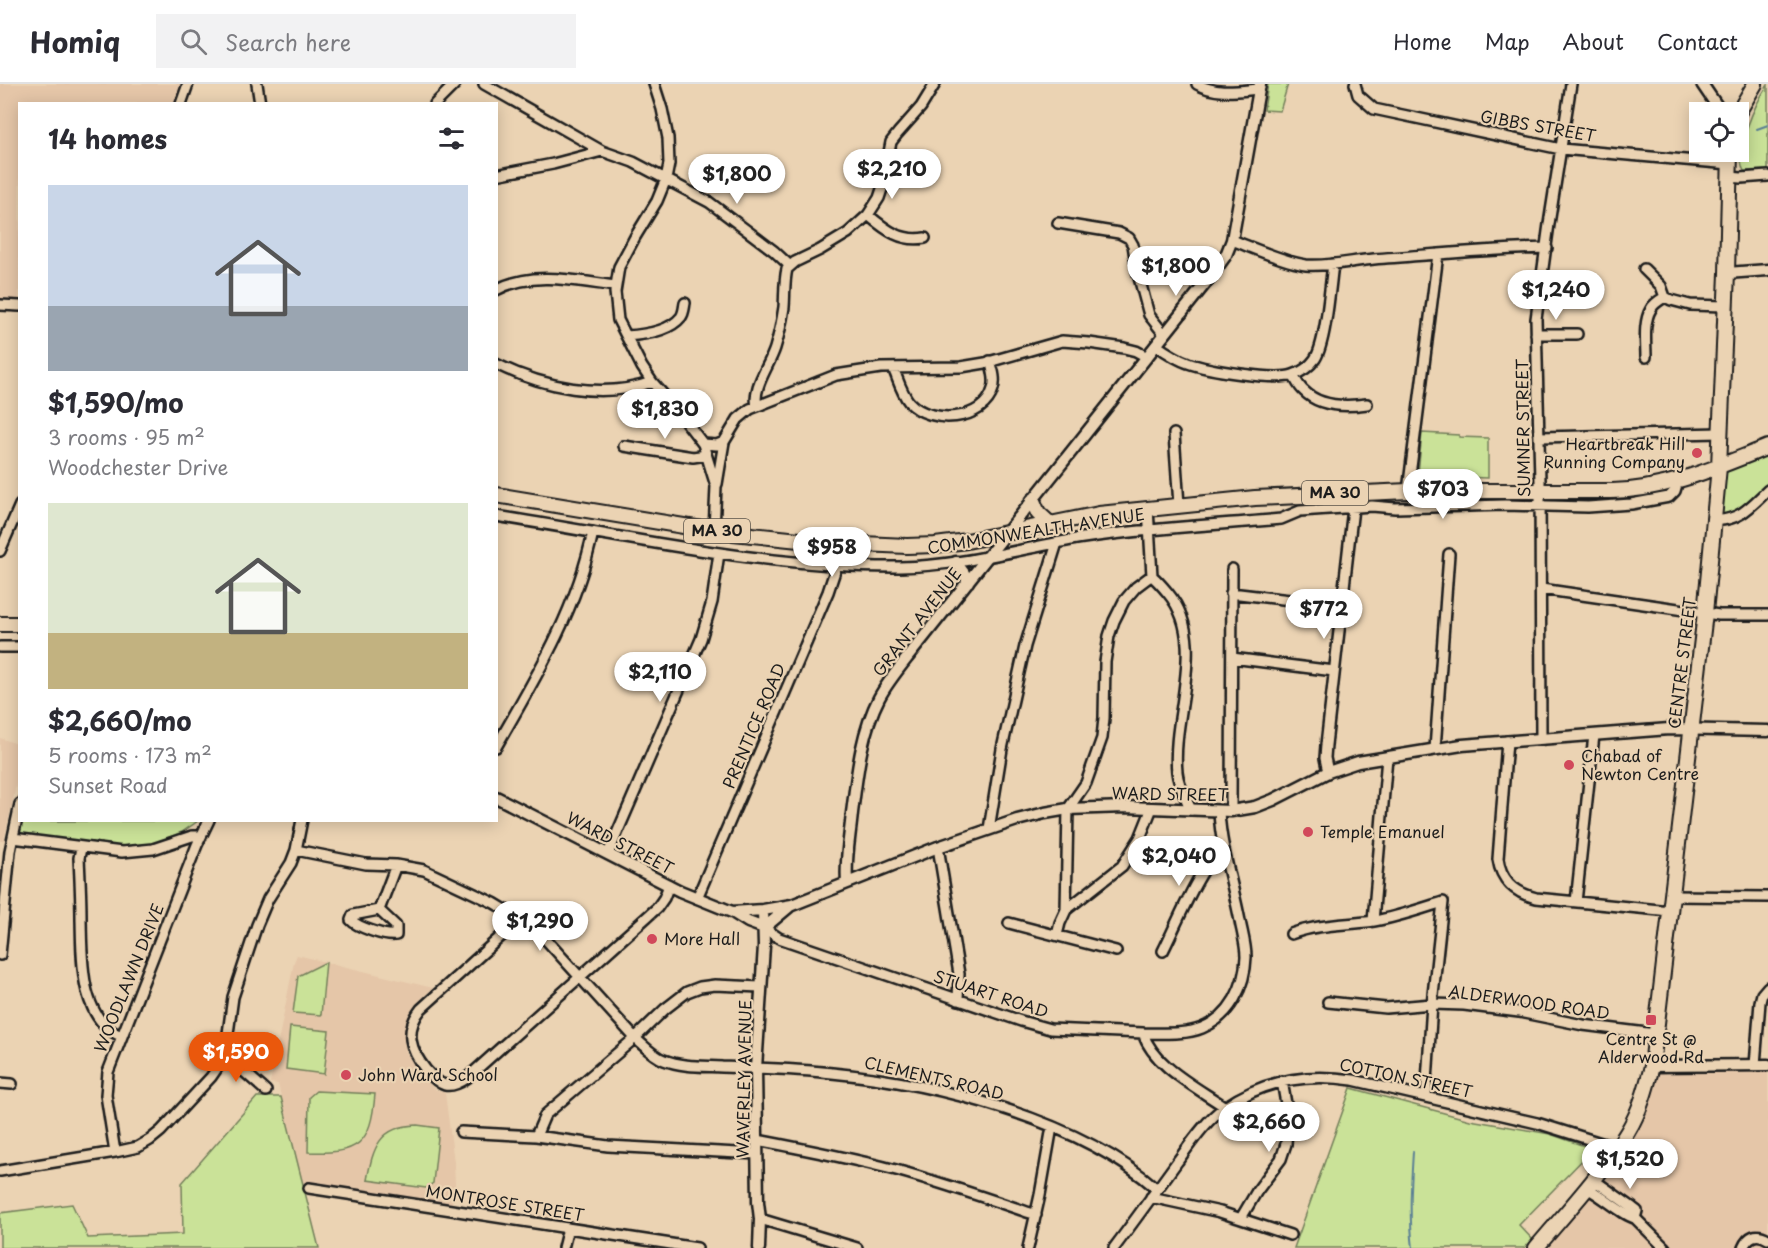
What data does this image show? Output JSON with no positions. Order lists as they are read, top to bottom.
{
  "streets": {
    "main road": ["MA 30", "COMMONWEALTH AVENUE", "CENTRE STREET"],
    "street": [
      "GIBBS STREET",
      "SUMNER STREET",
      "GRANT AVENUE",
      "PRENTICE ROAD",
      "WARD STREET",
      "WOODLAWN DRIVE",
      "STUART ROAD",
      "ALDERWOOD ROAD",
      "CLEMENTS ROAD",
      "COTTON STREET",
      "WAVERLEY AVENUE",
      "MONTROSE STREET"
    ]
  },
  "crossings": [
    ["GIBBS STREET", "SUMNER STREET"],
    ["GIBBS STREET", "CENTRE STREET"],
    ["SUMNER STREET", "COMMONWEALTH AVENUE"],
    ["SUMNER STREET", "WARD STREET"],
    ["COMMONWEALTH AVENUE", "GRANT AVENUE"],
    ["COMMONWEALTH AVENUE", "CENTRE STREET"],
    ["COMMONWEALTH AVENUE", "PRENTICE ROAD"],
    ["GRANT AVENUE", "WARD STREET"],
    ["CENTRE STREET", "WARD STREET"],
    ["CENTRE STREET", "ALDERWOOD ROAD"],
    ["CENTRE STREET", "COTTON STREET"],
    ["PRENTICE ROAD", "WARD STREET"],
    ["WARD STREET", "STUART ROAD"],
    ["WARD STREET", "WAVERLEY AVENUE"],
    ["STUART ROAD", "WAVERLEY AVENUE"],
    ["CLEMENTS ROAD", "COTTON STREET"],
    ["CLEMENTS ROAD", "WAVERLEY AVENUE"]
  ],
  "places": {
    "other": [
      "Heartbreak Hill Running Company",
      "Chabad of Newton Centre",
      "Temple Emanuel",
      "More Hall",
      "John Ward School"
    ],
    "transit": ["Centre St @ Alderwood Rd"]
  },
  "page": {
    "header": "Homiq",
    "search": "Search here",
    "nav": [
      "Home",
      "Map",
      "About",
      "Contact"
    ],
    "heading": "14 homes",
    "price": [
      "$2,210",
      "$1,800",
      "$1,800",
      "$1,240",
      "$1,830",
      "$703",
      "$958",
      "$772",
      "$2,110",
      "$2,040",
      "$1,290",
      "$1,590",
      "$2,660",
      "$1,520"
    ],
    "list": [
      {
        "name": "$1,590/mo",
        "note": "3 rooms · 95 m² · Woodchester Drive"
      },
      {
        "name": "$2,660/mo",
        "note": "5 rooms · 173 m² · Sunset Road"
      }
    ]
  }
}
